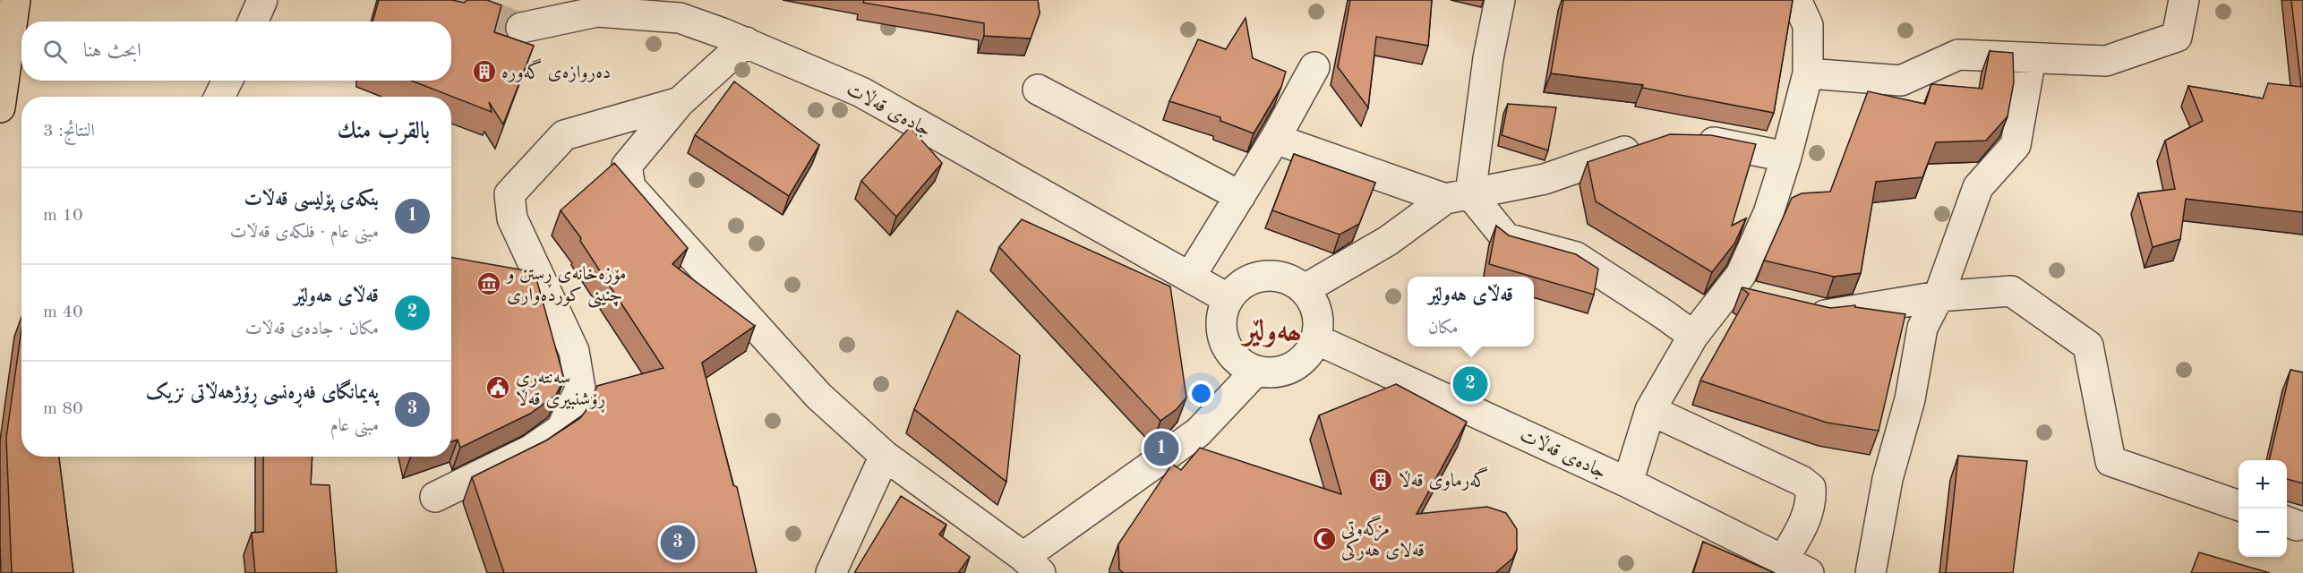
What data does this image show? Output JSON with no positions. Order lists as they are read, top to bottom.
{
  "streets": {
    "street": ["جادەی قەڵات"]
  },
  "districts": ["ھەولێر"],
  "places": {
    "building": ["دەروازەی گەورە", "گەرماوی قەڵا"],
    "museum": ["مۆزەخانەی ڕستن و چنینی کوردەواری"],
    "public building": ["سەنتەری ڕۆشنبیری قەڵا"],
    "mosque": ["مزگەوتی قەلای هەرکی"]
  },
  "page": {
    "search": "ابحث هنا",
    "heading": ["بالقرب منك", "النتائج: 3"],
    "list": [
      {
        "mark": "1",
        "name": "بنکەی پۆلیسی قەڵات",
        "note": "مبنى عام · فلکەی قەڵات",
        "value": "10 m"
      },
      {
        "mark": "2",
        "name": "قەڵای هەولێر",
        "note": "مكان · جادەی قەڵات",
        "value": "40 m"
      },
      {
        "mark": "3",
        "name": "پەیمانگای فەڕەنسی ڕۆژهەڵاتی نزیک",
        "note": "مبنى عام",
        "value": "80 m"
      }
    ],
    "popup": ["قەڵای هەولێر", "مكان"],
    "pins": ["2", "1", "3"],
    "map_buttons": ["+", "−"]
  }
}
